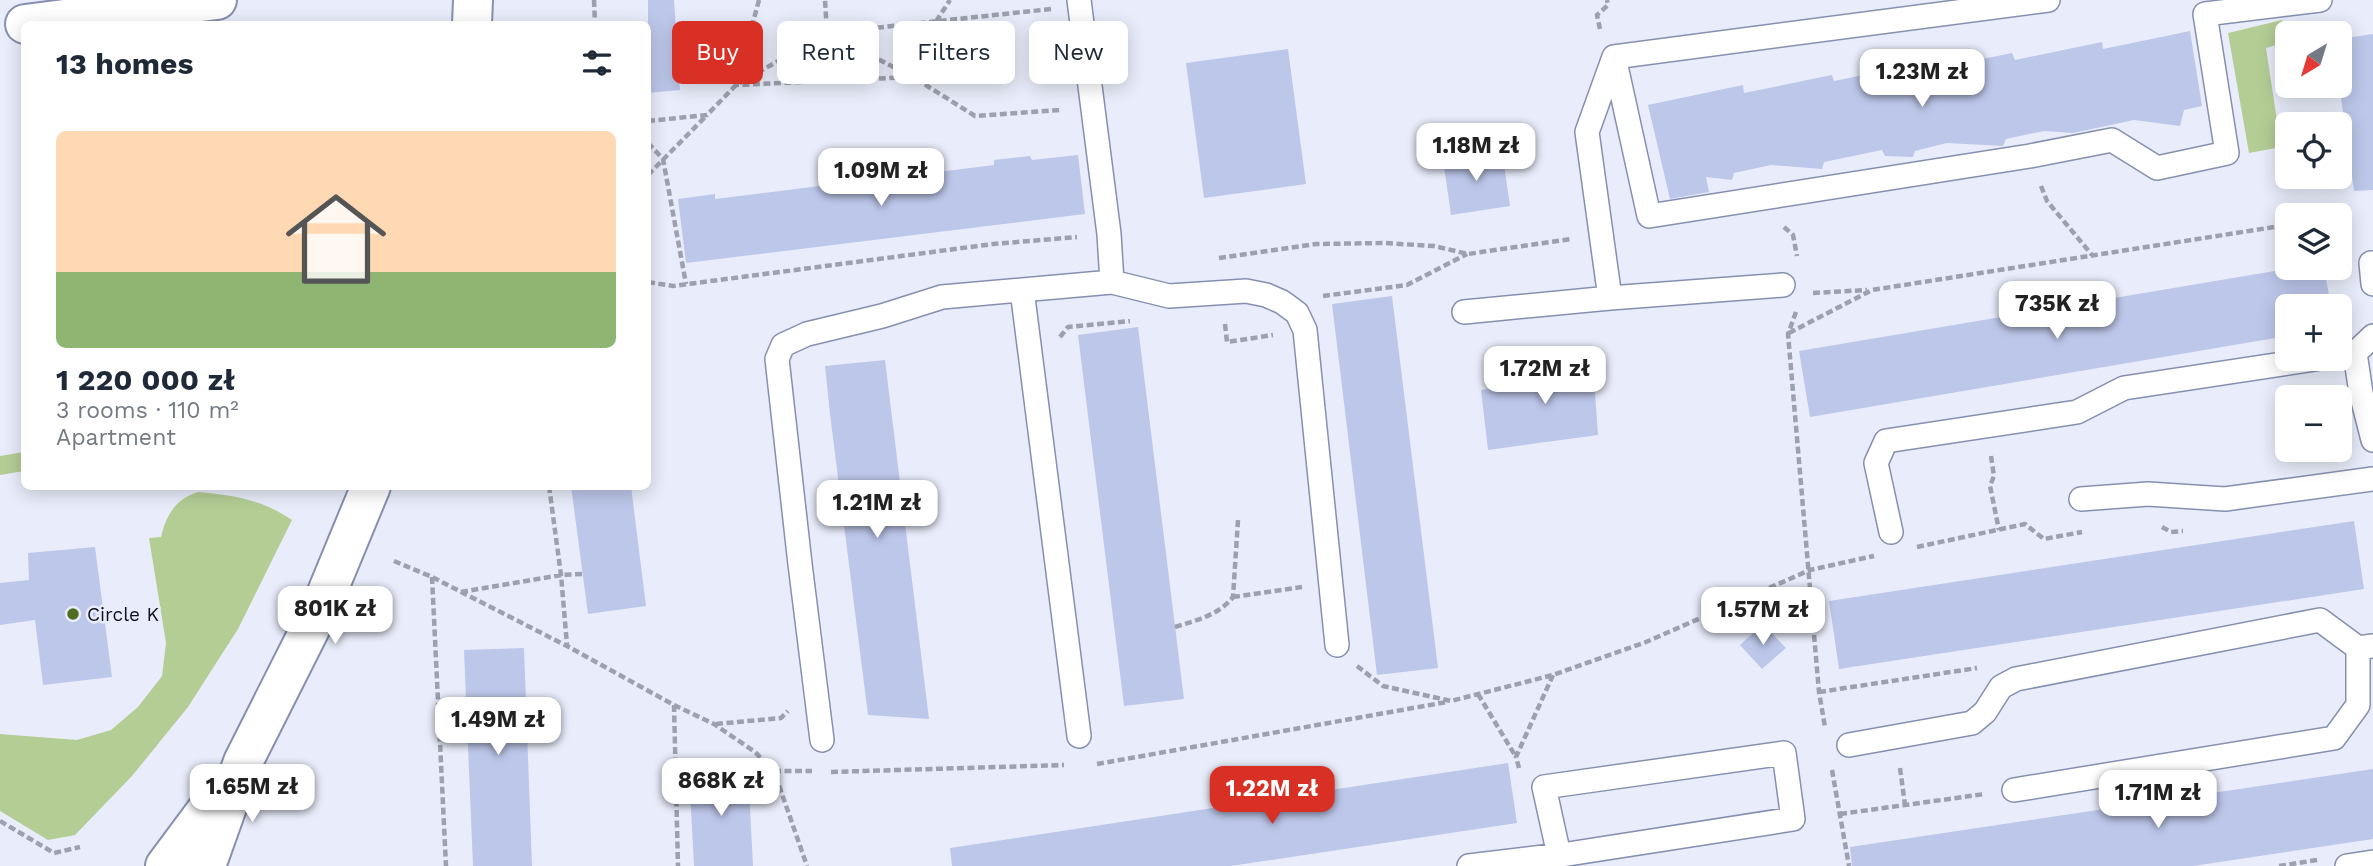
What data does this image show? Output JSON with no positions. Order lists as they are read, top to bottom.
{
  "places": ["Circle K"],
  "north": "bottom left",
  "page": {
    "map_buttons": ["+", "−"],
    "chip": [
      "Buy",
      "Rent",
      "Filters",
      "New"
    ],
    "heading": "13 homes",
    "price": [
      "1.23M zł",
      "1.18M zł",
      "1.09M zł",
      "735K zł",
      "1.72M zł",
      "1.21M zł",
      "801K zł",
      "1.57M zł",
      "1.49M zł",
      "868K zł",
      "1.65M zł",
      "1.22M zł",
      "1.71M zł"
    ],
    "list": [
      {
        "name": "1 220 000 zł",
        "note": "3 rooms · 110 m² · Apartment"
      }
    ]
  }
}
